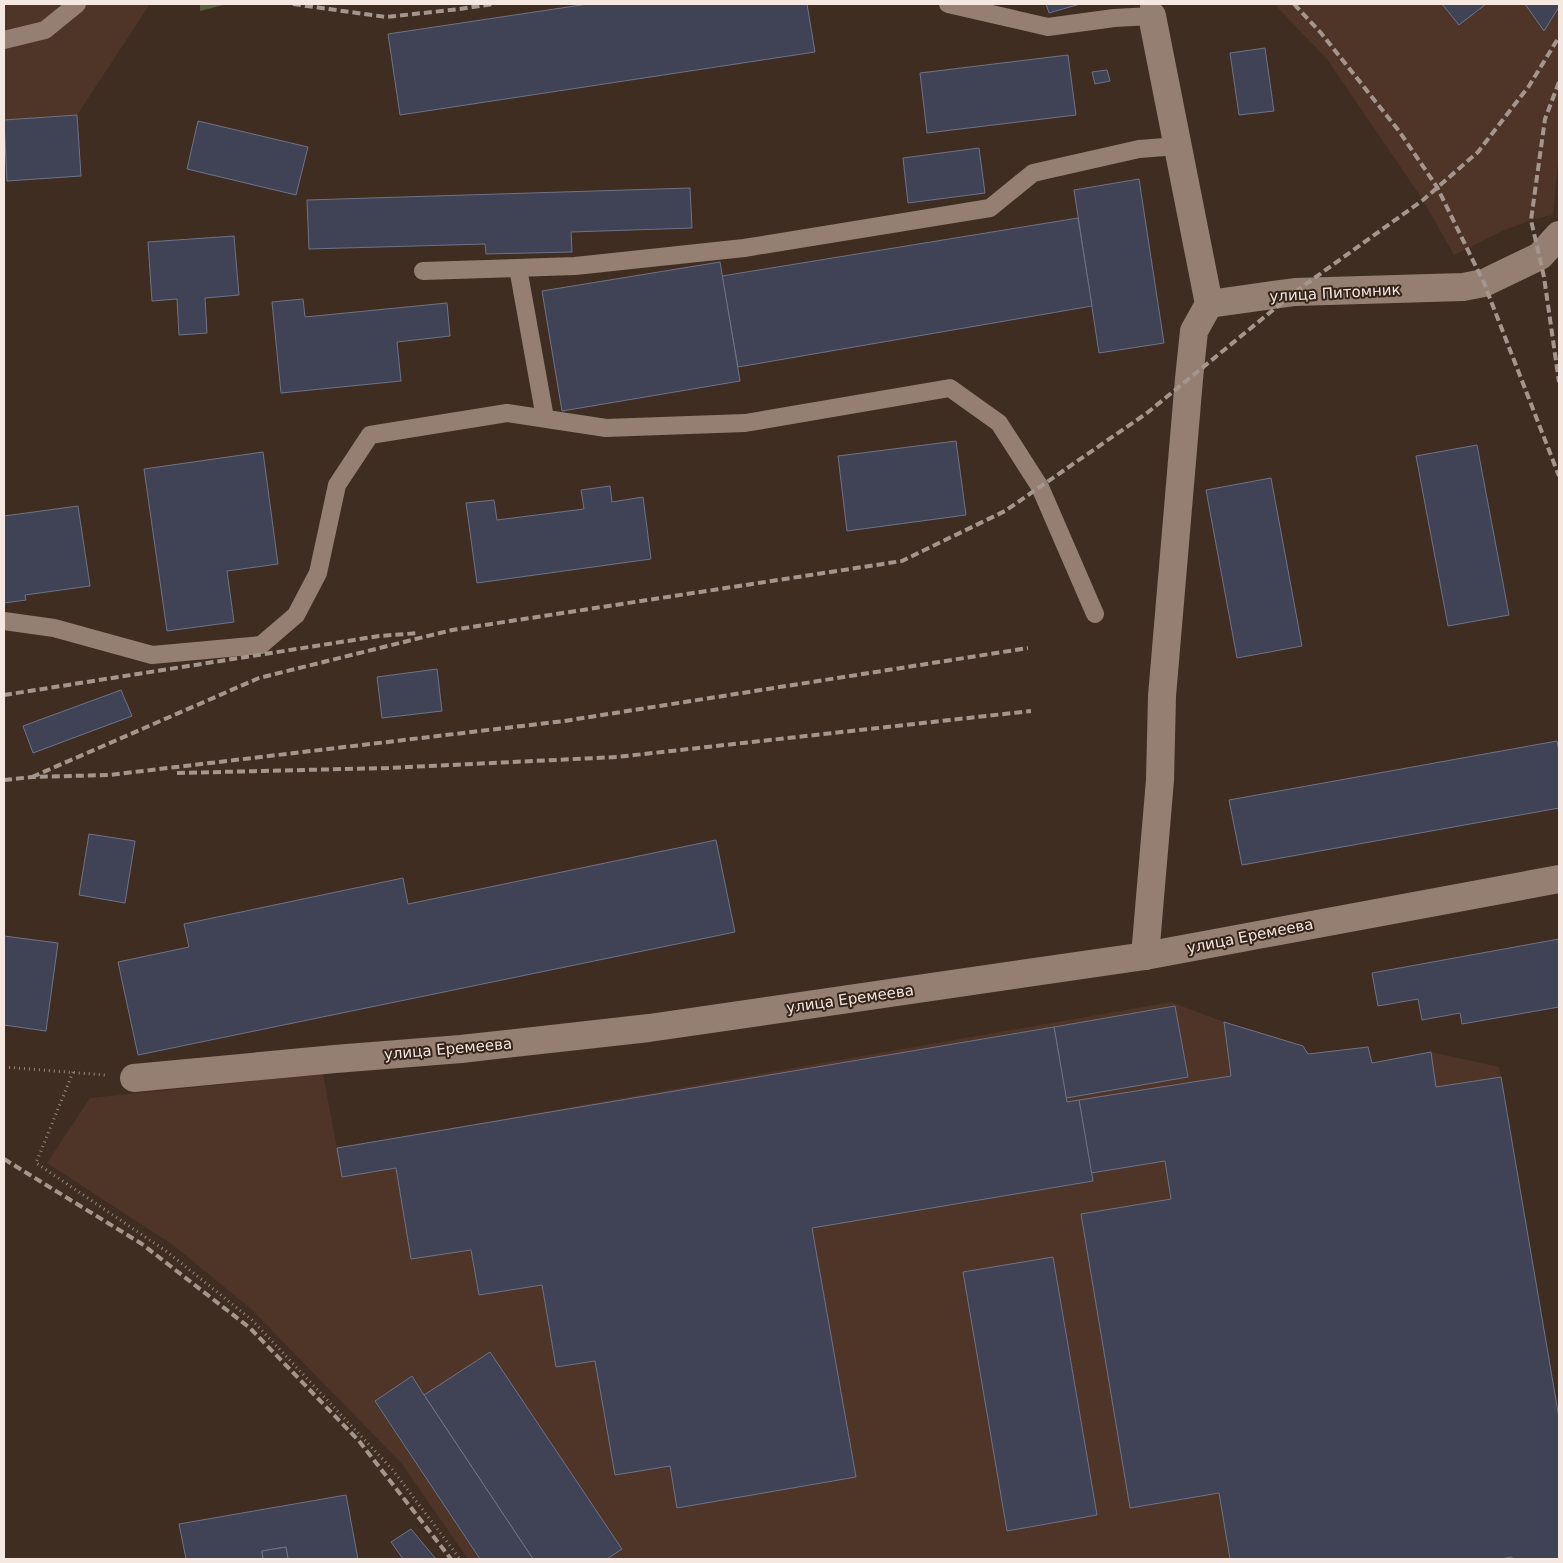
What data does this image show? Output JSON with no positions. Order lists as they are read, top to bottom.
{
  "streets": {
    "street": ["улица Питомник", "улица Еремеева"]
  }
}
